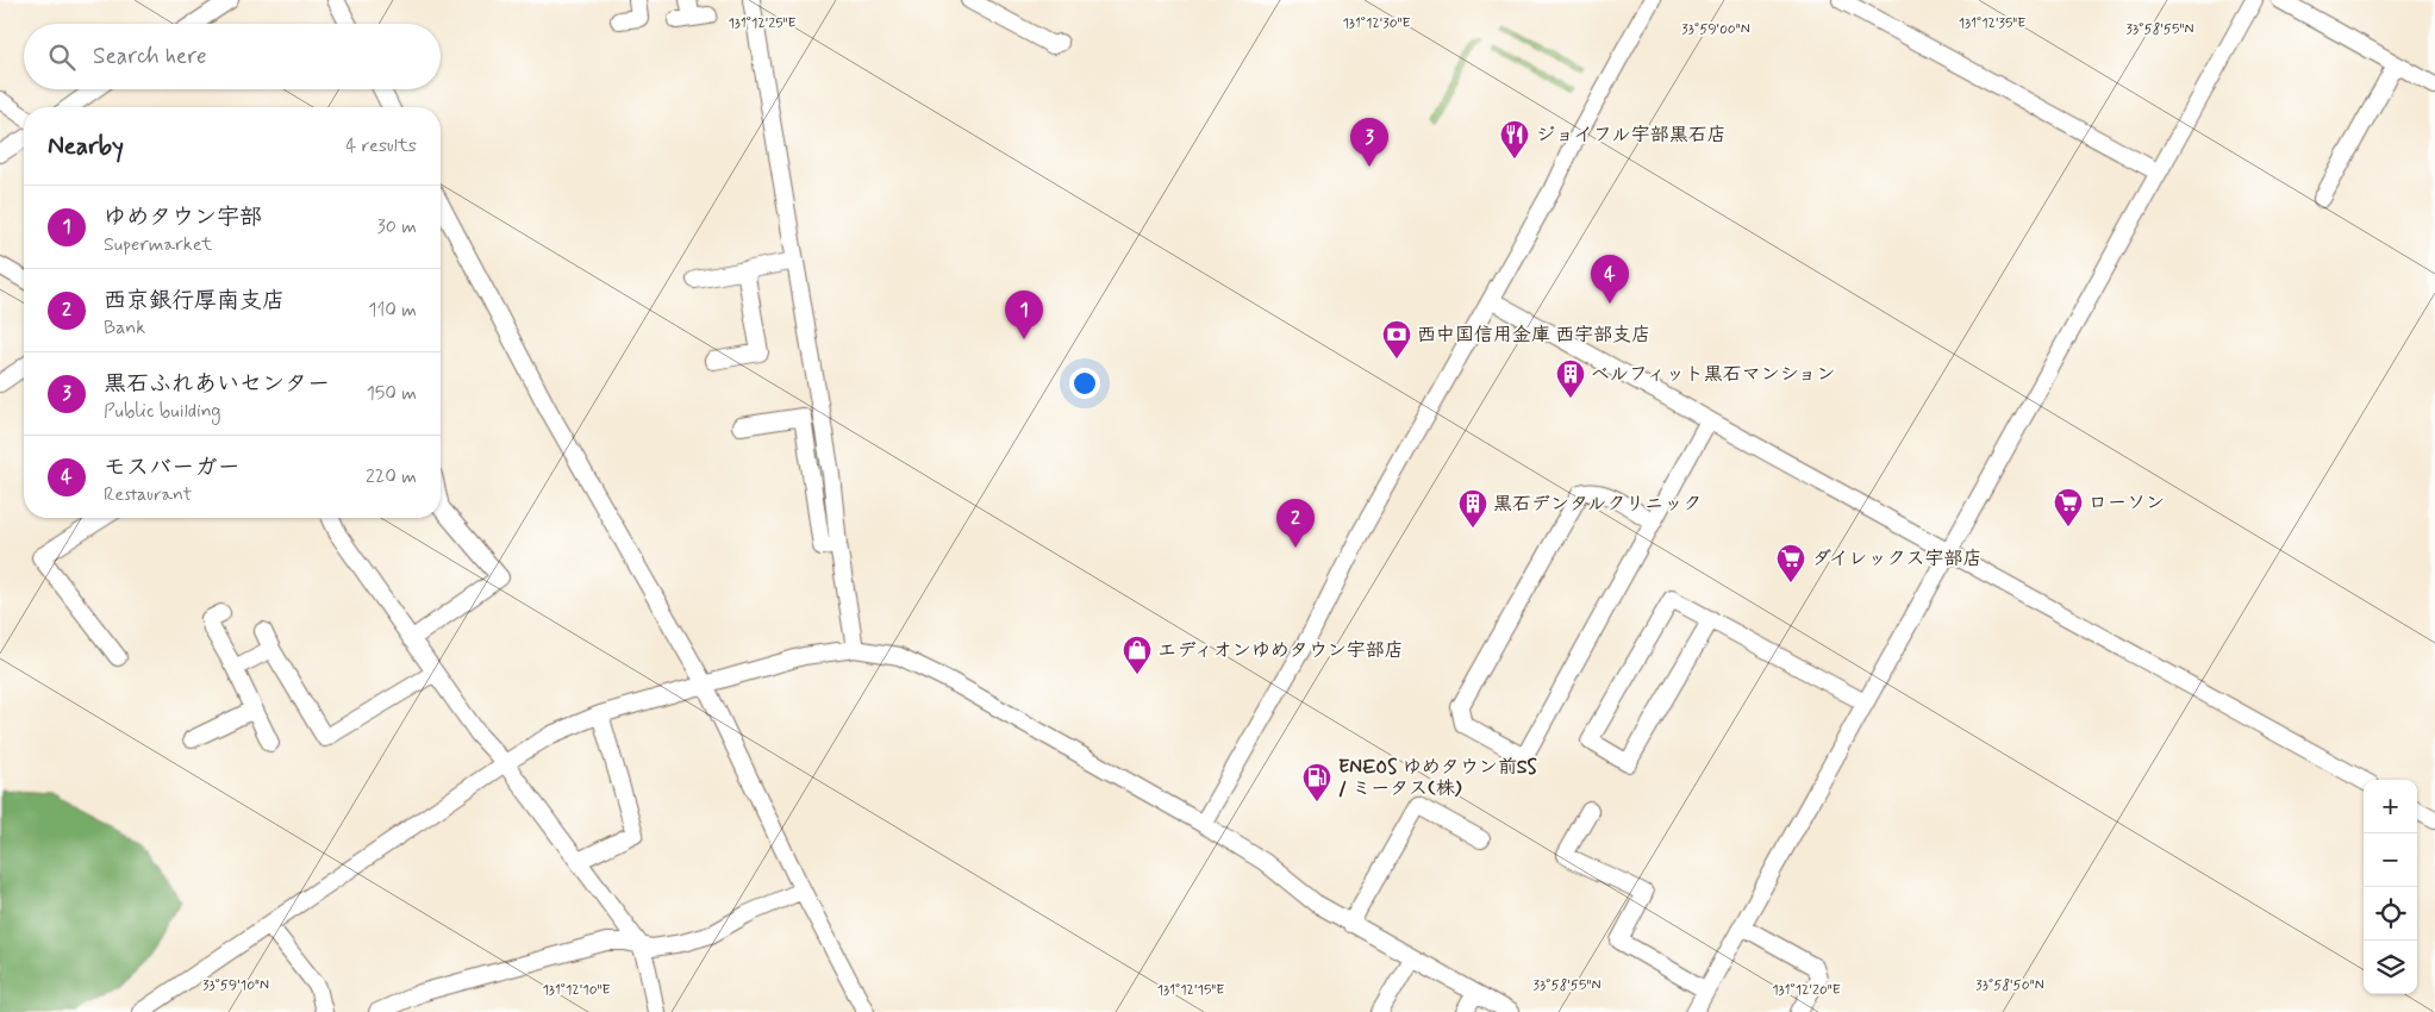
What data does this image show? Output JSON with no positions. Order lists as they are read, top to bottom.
{
  "places": {
    "restaurant": ["ジョイフル宇部黒石店"],
    "bank": ["西中国信用金庫 西宇部支店"],
    "building": ["ベルフィット黒石マンション", "黒石デンタルクリニック"],
    "supermarket": ["ローソン", "ダイレックス宇部店"],
    "shop": ["エディオンゆめタウン宇部店"],
    "fuel station": ["ENEOS ゆめタウン前SS / ミータス(株)"]
  },
  "page": {
    "search": "Search here",
    "heading": ["Nearby", "4 results"],
    "pins": [
      "3",
      "4",
      "1",
      "2"
    ],
    "list": [
      {
        "mark": "1",
        "name": "ゆめタウン宇部",
        "note": "Supermarket",
        "value": "30 m"
      },
      {
        "mark": "2",
        "name": "西京銀行厚南支店",
        "note": "Bank",
        "value": "110 m"
      },
      {
        "mark": "3",
        "name": "黒石ふれあいセンター",
        "note": "Public building",
        "value": "150 m"
      },
      {
        "mark": "4",
        "name": "モスバーガー",
        "note": "Restaurant",
        "value": "220 m"
      }
    ],
    "map_buttons": ["+", "−"]
  },
  "coordinates": [
    "131°12'25\"E",
    "131°12'30\"E",
    "131°12'35\"E",
    "33°59'00\"N",
    "33°58'55\"N",
    "33°59'10\"N",
    "33°58'50\"N",
    "131°12'10\"E",
    "131°12'15\"E",
    "131°12'20\"E"
  ]
}
